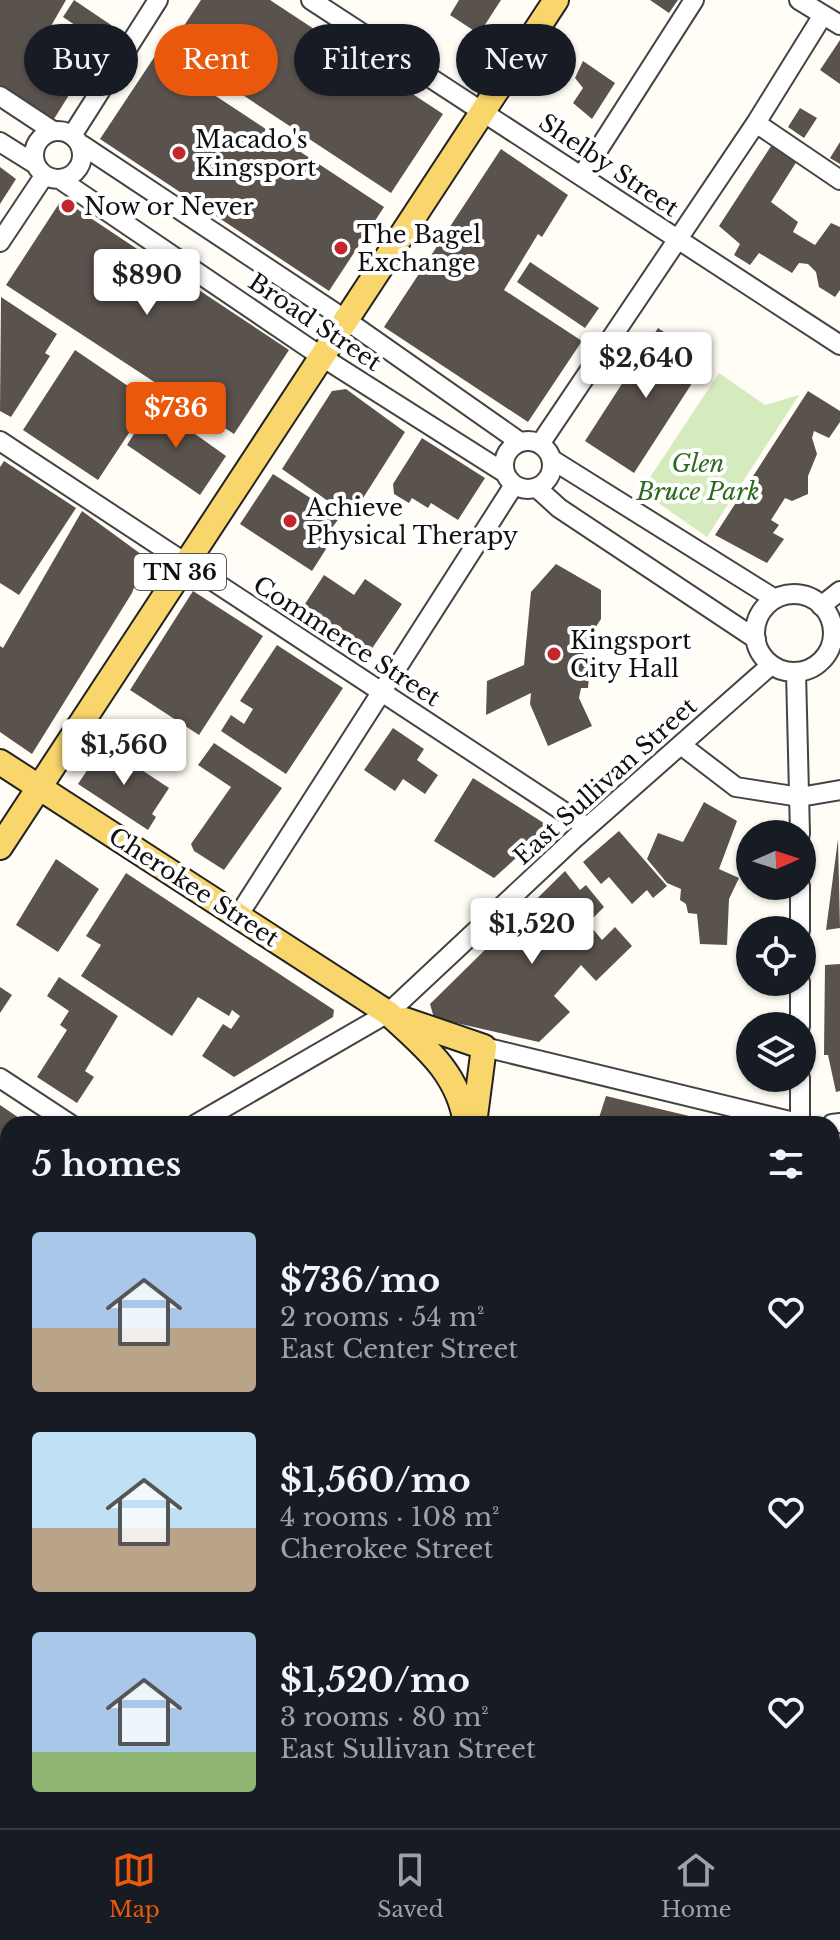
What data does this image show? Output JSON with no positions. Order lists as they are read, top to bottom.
{
  "streets": {
    "main road": ["TN 36", "Cherokee Street"],
    "street": [
      "Shelby Street",
      "Broad Street",
      "Commerce Street",
      "East Sullivan Street"
    ]
  },
  "crossings": [
    ["Shelby Street", "TN 36"],
    ["Broad Street", "TN 36"],
    ["TN 36", "Commerce Street"],
    ["TN 36", "Cherokee Street"],
    ["Commerce Street", "East Sullivan Street"],
    ["East Sullivan Street", "Cherokee Street"]
  ],
  "parks": ["Glen Bruce Park"],
  "places": [
    "Macado's Kingsport",
    "Now or Never",
    "The Bagel Exchange",
    "Achieve Physical Therapy",
    "Kingsport City Hall"
  ],
  "north": "right",
  "page": {
    "chip": [
      "Buy",
      "Rent",
      "Filters",
      "New"
    ],
    "price": [
      "$890",
      "$2,640",
      "$736",
      "$1,560",
      "$1,520"
    ],
    "heading": "5 homes",
    "list": [
      {
        "name": "$736/mo",
        "note": "2 rooms · 54 m² · East Center Street"
      },
      {
        "name": "$1,560/mo",
        "note": "4 rooms · 108 m² · Cherokee Street"
      },
      {
        "name": "$1,520/mo",
        "note": "3 rooms · 80 m² · East Sullivan Street"
      }
    ],
    "tabs": ["Map", "Saved", "Home"]
  }
}
